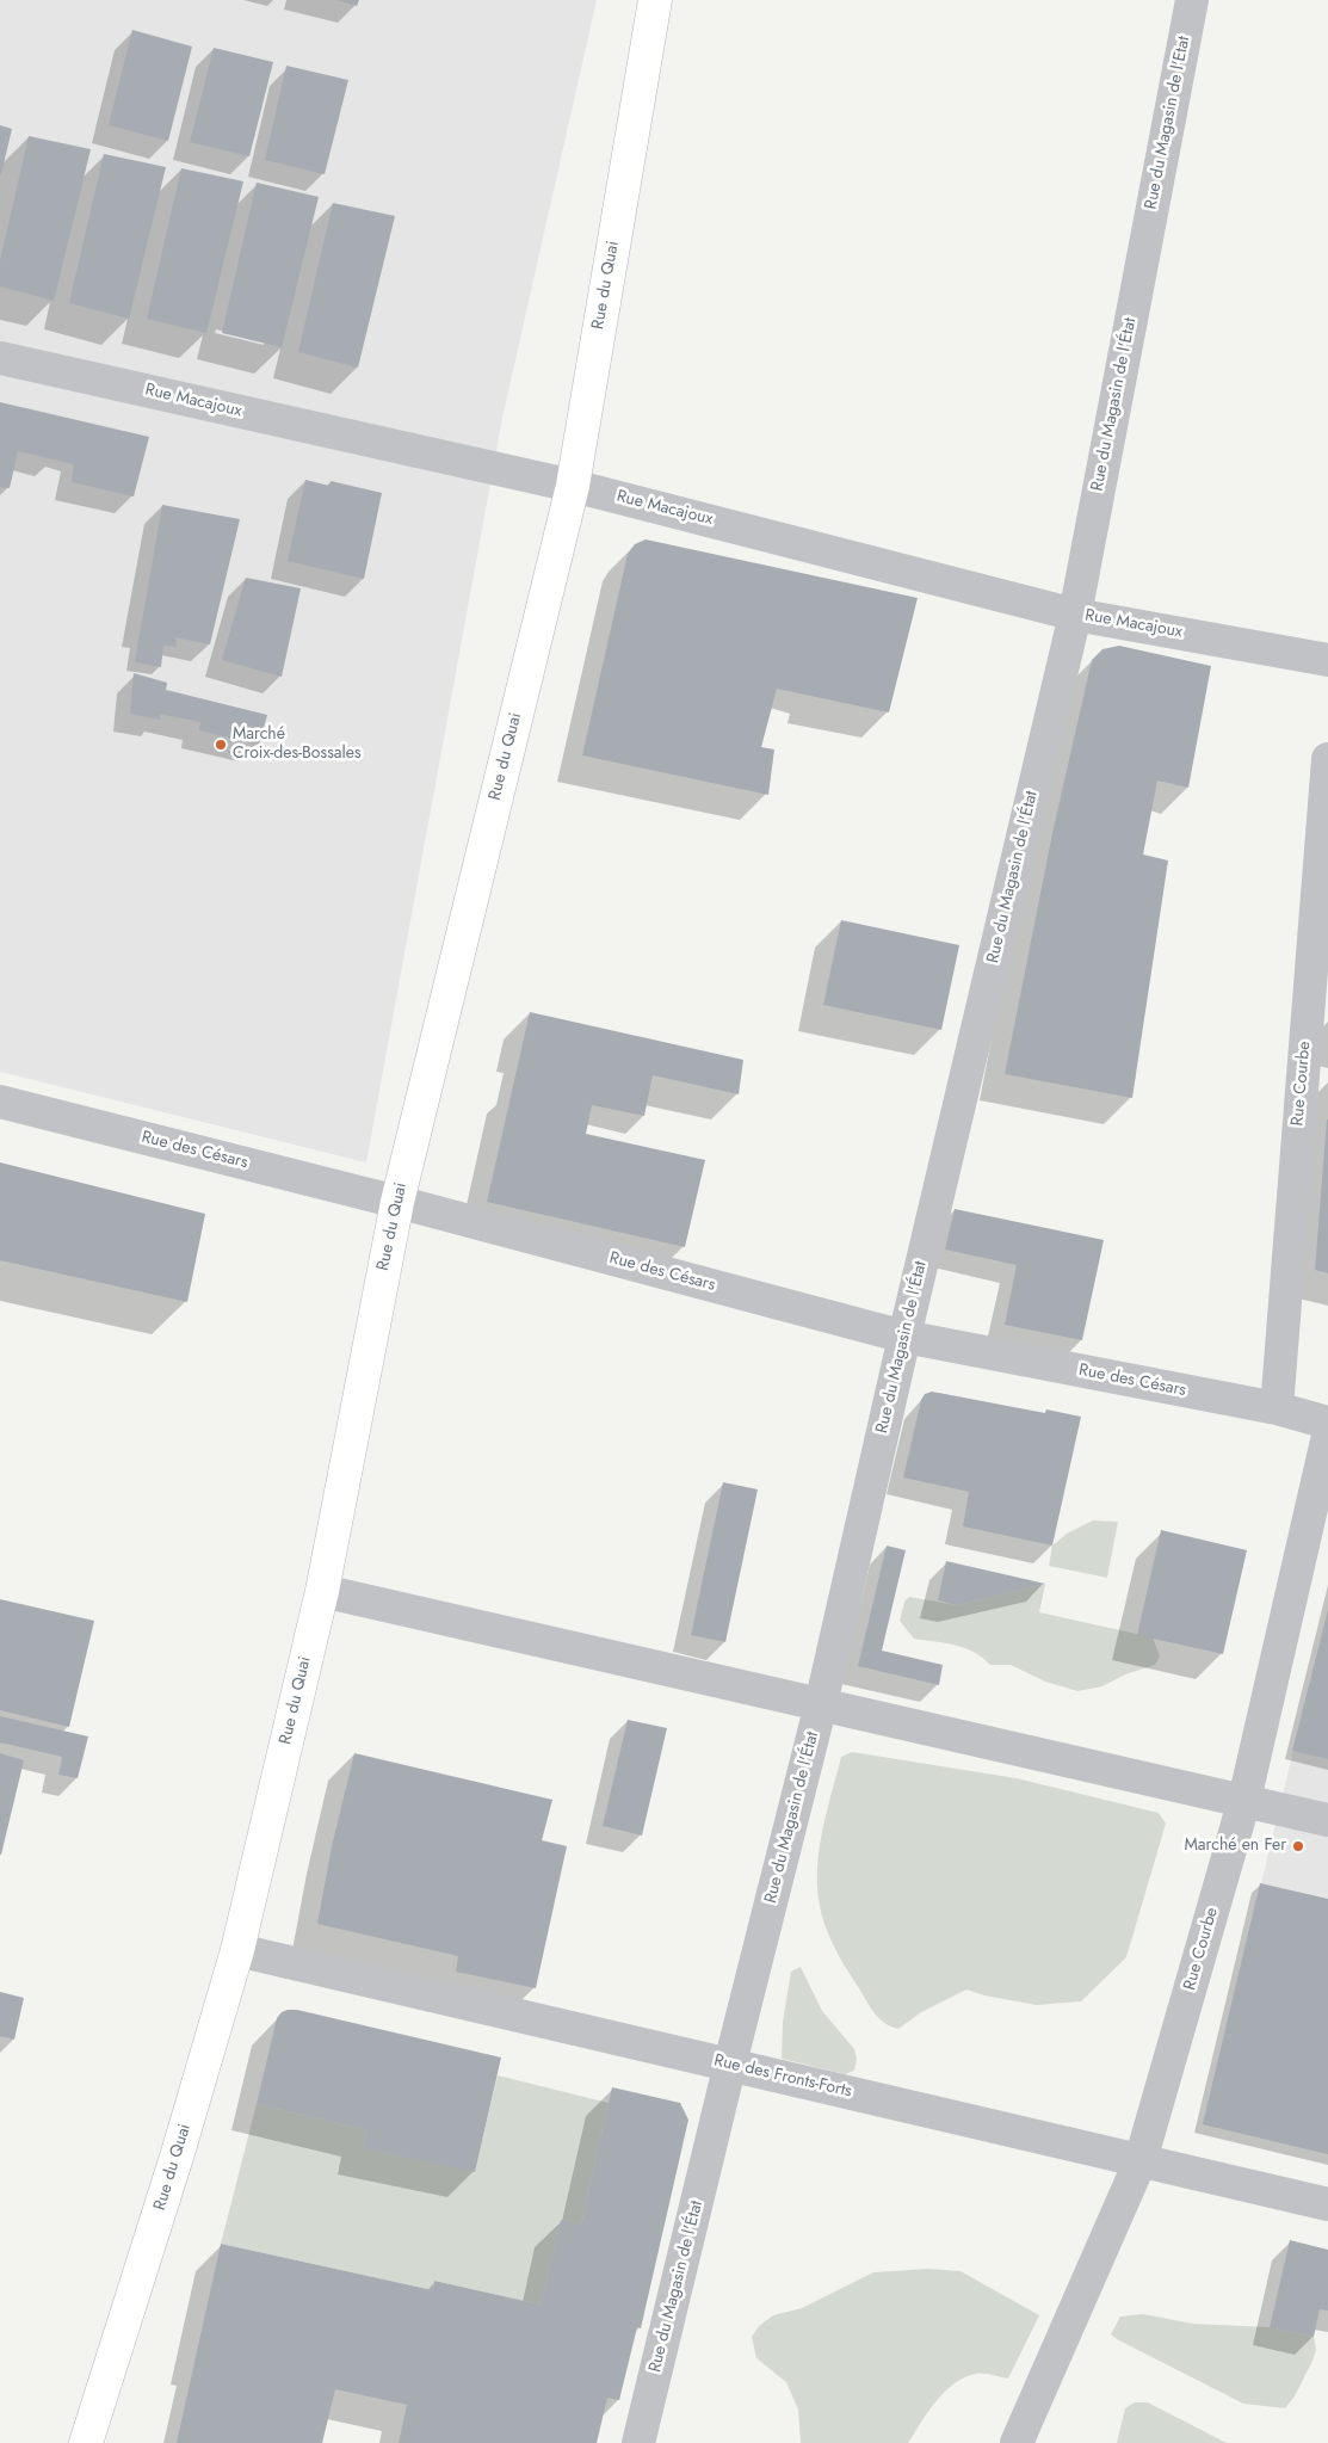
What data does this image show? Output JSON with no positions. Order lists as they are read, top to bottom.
{
  "streets": {
    "street": [
      "Rue du Magasin de l'Etat",
      "Rue du Quai",
      "Rue Macajoux",
      "Rue du Magasin de l'État",
      "Rue Courbe",
      "Rue des Césars",
      "Rue des Fronts-Forts"
    ]
  },
  "crossings": [
    ["Rue du Magasin de l'Etat", "Rue du Magasin de l'État"],
    ["Rue du Quai", "Rue Macajoux"],
    ["Rue du Quai", "Rue des Césars"],
    ["Rue du Quai", "Rue des Fronts-Forts"],
    ["Rue Macajoux", "Rue du Magasin de l'État"],
    ["Rue du Magasin de l'État", "Rue des Césars"],
    ["Rue du Magasin de l'État", "Rue des Fronts-Forts"],
    ["Rue Courbe", "Rue des Césars"],
    ["Rue Courbe", "Rue des Fronts-Forts"]
  ],
  "places": ["Marché Croix-des-Bossales", "Marché en Fer"]
}
